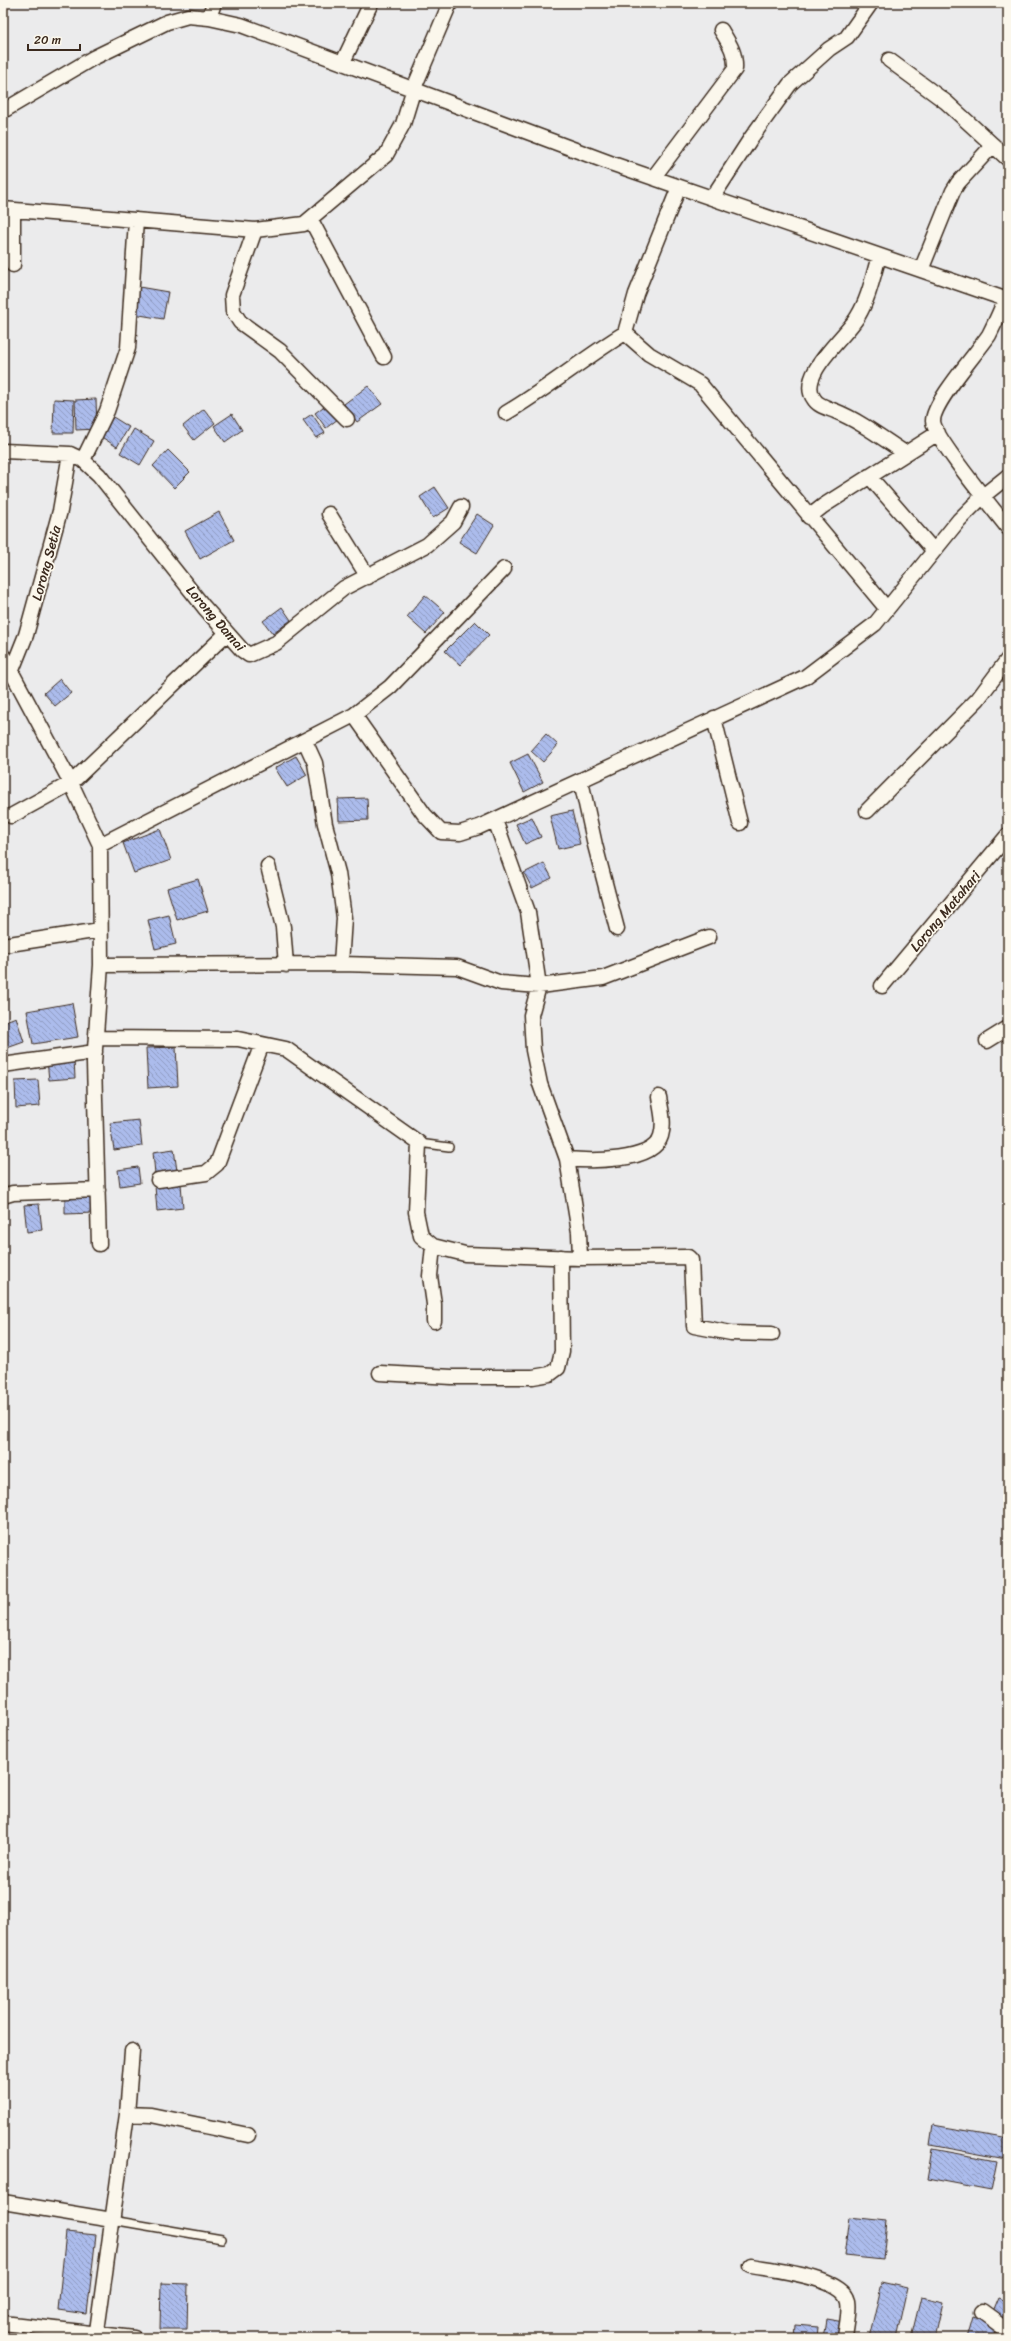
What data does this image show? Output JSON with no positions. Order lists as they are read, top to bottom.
{
  "streets": {
    "street": ["Lorong Setia", "Lorong Damai", "Lorong Matahari"]
  },
  "crossings": [
    ["Lorong Setia", "Lorong Damai"]
  ],
  "scale_bar": "20 m"
}
